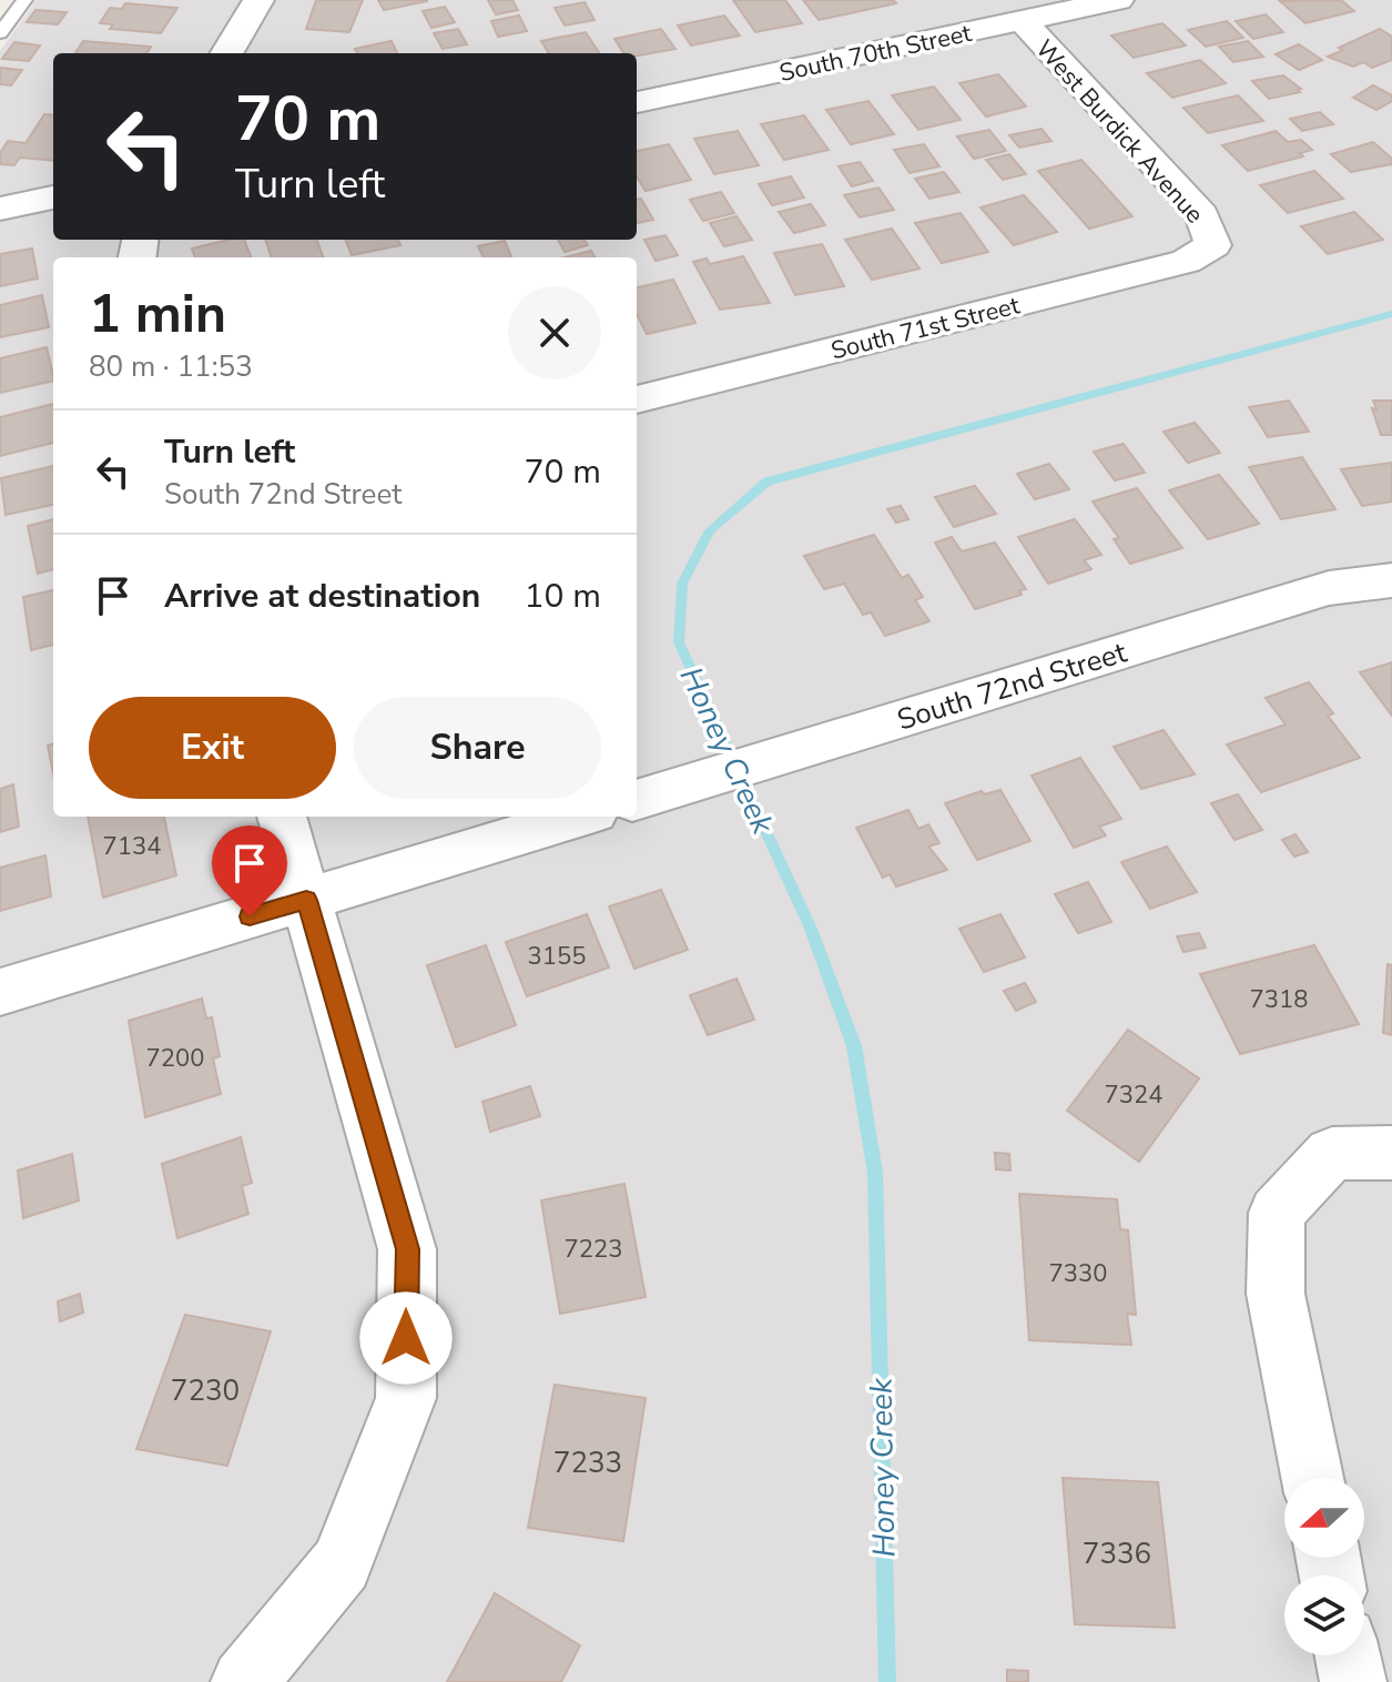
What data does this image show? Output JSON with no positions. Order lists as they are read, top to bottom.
{
  "streets": {
    "street": [
      "South 70th Street",
      "West Burdick Avenue",
      "South 71st Street",
      "South 72nd Street"
    ]
  },
  "crossings": [
    ["South 70th Street", "West Burdick Avenue"],
    ["West Burdick Avenue", "South 71st Street"]
  ],
  "water": ["Honey Creek"],
  "house_numbers": [
    "7134",
    "3155",
    "7318",
    "7200",
    "7324",
    "7223",
    "7330",
    "7230",
    "7233",
    "7336"
  ],
  "north": "left",
  "page": {
    "turn": ["70 m", "Turn left"],
    "heading": ["1 min", "80 m · 11:53"],
    "list": [
      {
        "name": "Turn left",
        "note": "South 72nd Street",
        "value": "70 m"
      },
      {
        "name": "Arrive at destination",
        "value": "10 m"
      }
    ],
    "buttons": ["Exit", "Share"]
  }
}
